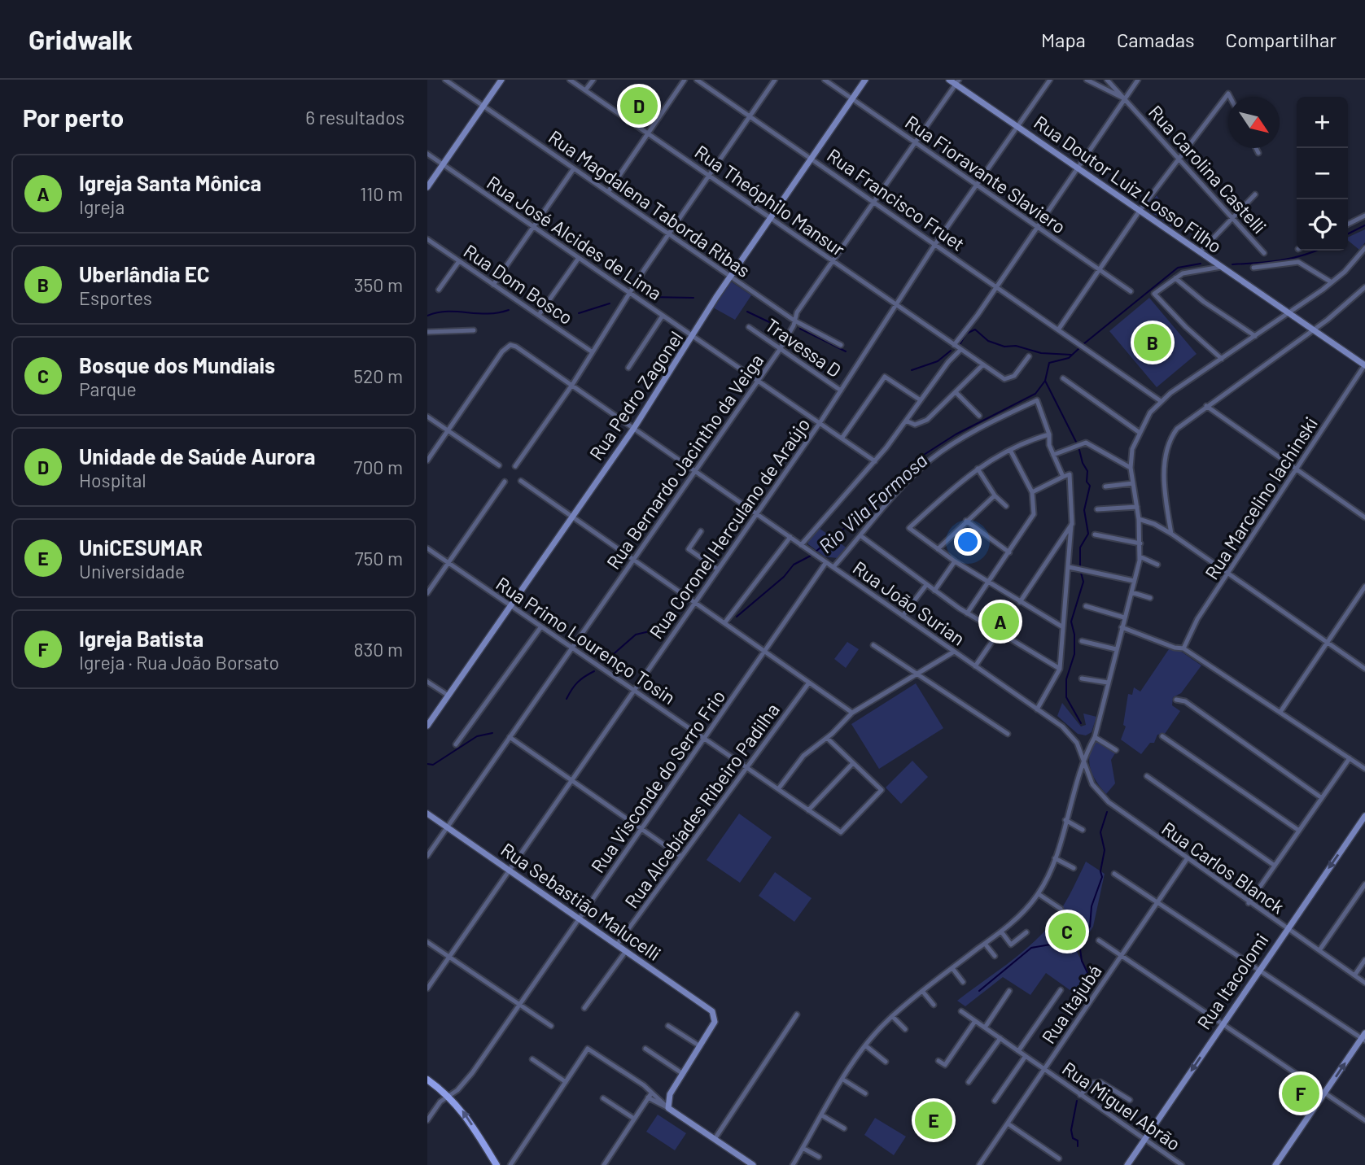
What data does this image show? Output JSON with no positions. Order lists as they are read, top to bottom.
{
  "streets": {
    "street": [
      "Rua Carolina Castelli",
      "Rua Fioravante Slaviero",
      "Rua Doutor Luiz Losso Filho",
      "Rua Francisco Fruet",
      "Rua Theóphilo Mansur",
      "Rua Magdalena Taborda Ribas",
      "Rua José Alcides de Lima",
      "Rua Dom Bosco",
      "Travessa D",
      "Rua Pedro Zagonel",
      "Rua Bernardo Jacintho da Veiga",
      "Rua Marcelino Iachinski",
      "Rua Coronel Herculano de Araújo",
      "Rua João Surian",
      "Rua Primo Lourenço Tosin",
      "Rua Visconde do Serro Frio",
      "Rua Alcebíades Ribeiro Padilha",
      "Rua Carlos Blanck",
      "Rua Sebastião Malucelli",
      "Rua Itacolomi",
      "Rua Itajubá",
      "Rua Miguel Abrão"
    ]
  },
  "crossings": [
    ["Rua Fioravante Slaviero", "Rua Pedro Zagonel"],
    ["Rua Fioravante Slaviero", "Rua Bernardo Jacintho da Veiga"],
    ["Rua Fioravante Slaviero", "Rua Coronel Herculano de Araújo"],
    ["Rua Doutor Luiz Losso Filho", "Rua Bernardo Jacintho da Veiga"],
    ["Rua Doutor Luiz Losso Filho", "Rua Marcelino Iachinski"],
    ["Rua Doutor Luiz Losso Filho", "Rua Coronel Herculano de Araújo"],
    ["Rua Francisco Fruet", "Rua Pedro Zagonel"],
    ["Rua Francisco Fruet", "Rua Bernardo Jacintho da Veiga"],
    ["Rua Francisco Fruet", "Rua Coronel Herculano de Araújo"],
    ["Rua Theóphilo Mansur", "Rua Pedro Zagonel"],
    ["Rua Theóphilo Mansur", "Rua Bernardo Jacintho da Veiga"],
    ["Rua Theóphilo Mansur", "Rua Coronel Herculano de Araújo"],
    ["Rua Magdalena Taborda Ribas", "Rua Pedro Zagonel"],
    ["Rua Magdalena Taborda Ribas", "Rua Bernardo Jacintho da Veiga"],
    ["Rua José Alcides de Lima", "Rua Pedro Zagonel"],
    ["Rua José Alcides de Lima", "Rua Bernardo Jacintho da Veiga"],
    ["Rua José Alcides de Lima", "Rua Coronel Herculano de Araújo"],
    ["Travessa D", "Rua Bernardo Jacintho da Veiga"],
    ["Travessa D", "Rua Coronel Herculano de Araújo"],
    ["Rua Pedro Zagonel", "Rua João Surian"],
    ["Rua Pedro Zagonel", "Rua Primo Lourenço Tosin"],
    ["Rua Bernardo Jacintho da Veiga", "Rua João Surian"],
    ["Rua Bernardo Jacintho da Veiga", "Rua Primo Lourenço Tosin"],
    ["Rua Bernardo Jacintho da Veiga", "Rua Sebastião Malucelli"],
    ["Rua Coronel Herculano de Araújo", "Rua João Surian"],
    ["Rua Coronel Herculano de Araújo", "Rua Primo Lourenço Tosin"],
    ["Rua Coronel Herculano de Araújo", "Rua Sebastião Malucelli"],
    ["Rua João Surian", "Rua Visconde do Serro Frio"],
    ["Rua João Surian", "Rua Carlos Blanck"],
    ["Rua Primo Lourenço Tosin", "Rua Visconde do Serro Frio"],
    ["Rua Primo Lourenço Tosin", "Rua Alcebíades Ribeiro Padilha"],
    ["Rua Visconde do Serro Frio", "Rua Sebastião Malucelli"],
    ["Rua Alcebíades Ribeiro Padilha", "Rua Sebastião Malucelli"],
    ["Rua Carlos Blanck", "Rua Itacolomi"],
    ["Rua Carlos Blanck", "Rua Itajubá"],
    ["Rua Itacolomi", "Rua Miguel Abrão"],
    ["Rua Itajubá", "Rua Miguel Abrão"]
  ],
  "water": ["Rio Vila Formosa"],
  "north": "bottom right",
  "page": {
    "header": "Gridwalk",
    "nav": ["Mapa", "Camadas", "Compartilhar"],
    "heading": ["Por perto", "6 resultados"],
    "pins": [
      "D",
      "B",
      "A",
      "C",
      "F",
      "E"
    ],
    "map_buttons": ["+", "−"],
    "list": [
      {
        "mark": "A",
        "name": "Igreja Santa Mônica",
        "note": "Igreja",
        "value": "110 m"
      },
      {
        "mark": "B",
        "name": "Uberlândia EC",
        "note": "Esportes",
        "value": "350 m"
      },
      {
        "mark": "C",
        "name": "Bosque dos Mundiais",
        "note": "Parque",
        "value": "520 m"
      },
      {
        "mark": "D",
        "name": "Unidade de Saúde Aurora",
        "note": "Hospital",
        "value": "700 m"
      },
      {
        "mark": "E",
        "name": "UniCESUMAR",
        "note": "Universidade",
        "value": "750 m"
      },
      {
        "mark": "F",
        "name": "Igreja Batista",
        "note": "Igreja · Rua João Borsato",
        "value": "830 m"
      }
    ]
  }
}
